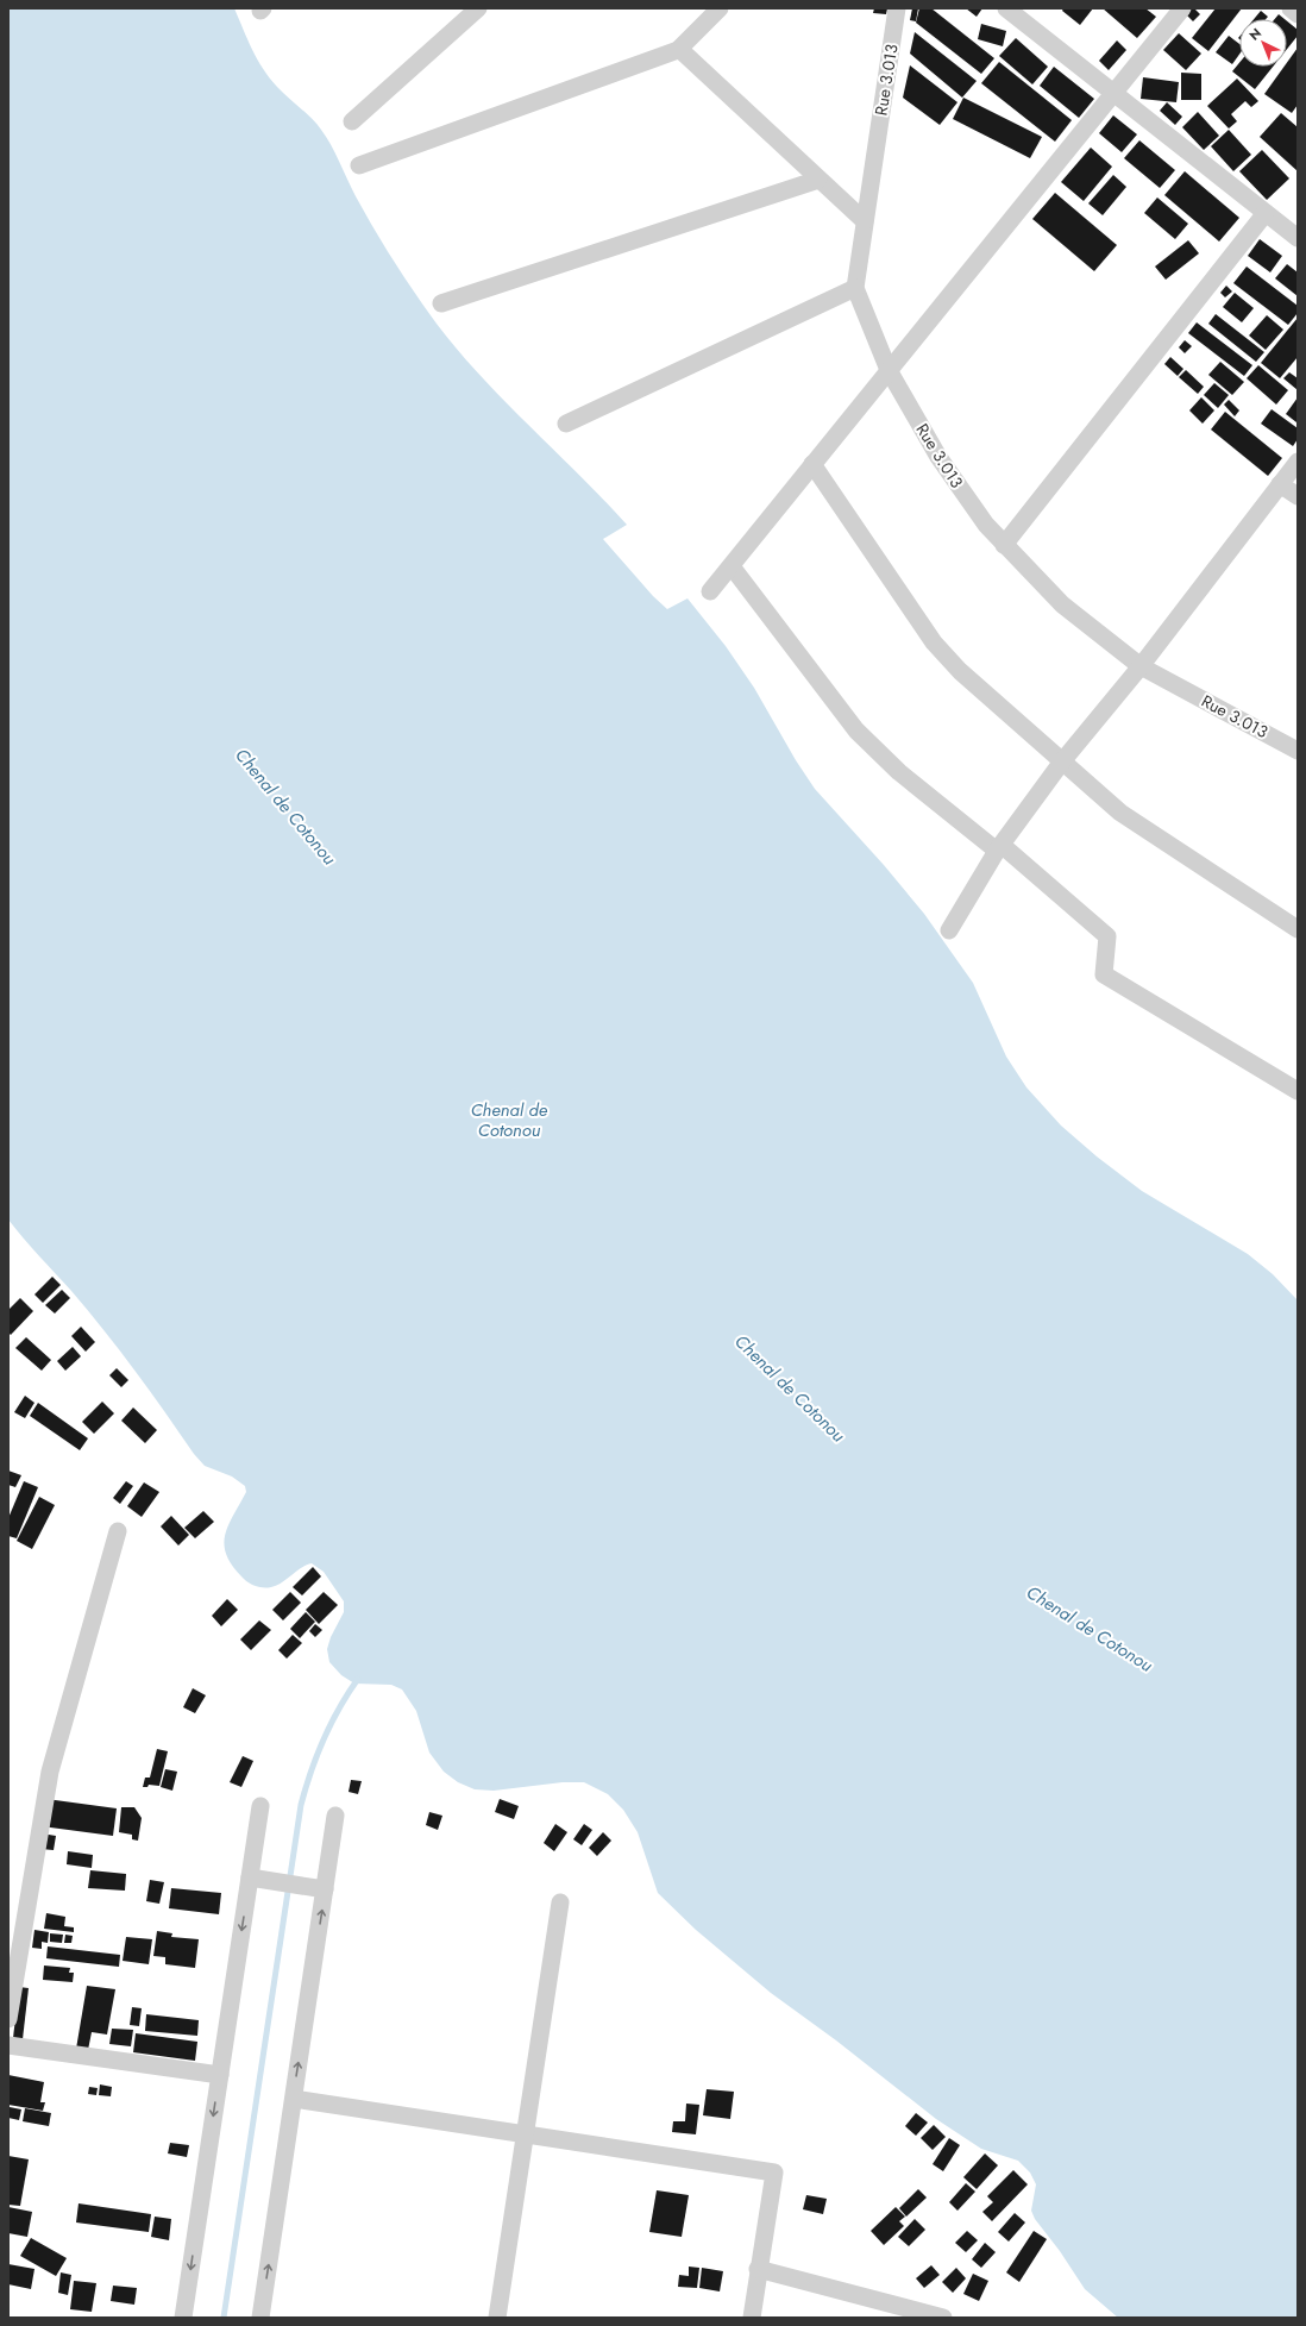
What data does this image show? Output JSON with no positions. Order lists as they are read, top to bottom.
{
  "streets": {
    "street": ["Rue 3.013"]
  },
  "water": ["Chenal de Cotonou"],
  "north": "top left"
}
